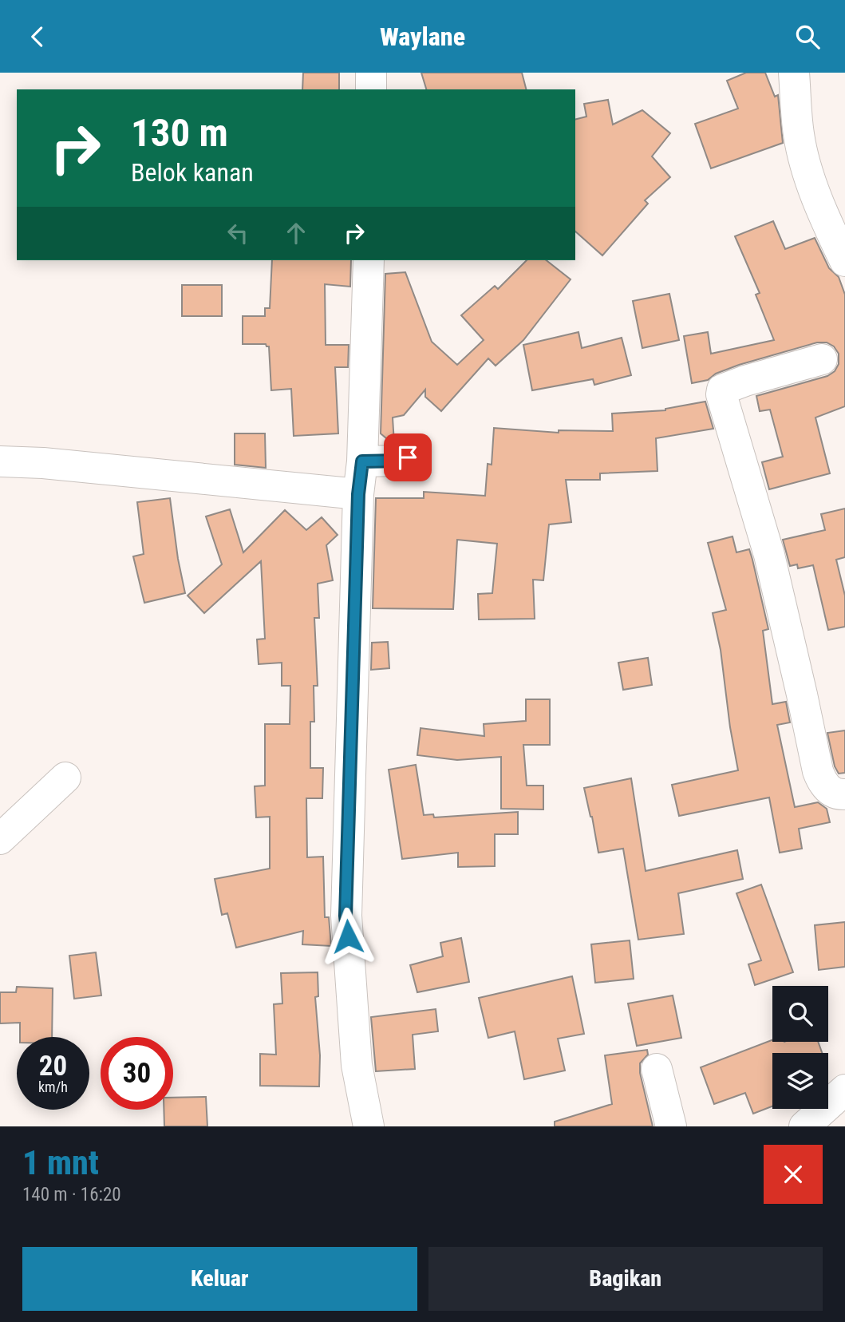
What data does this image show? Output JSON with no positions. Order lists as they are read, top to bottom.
{
  "page": {
    "header": "Waylane",
    "turn": ["130 m", "Belok kanan"],
    "speed": "20 km/h",
    "limit": "30",
    "heading": ["1 mnt", "140 m · 16:20"],
    "buttons": ["Keluar", "Bagikan"]
  }
}
